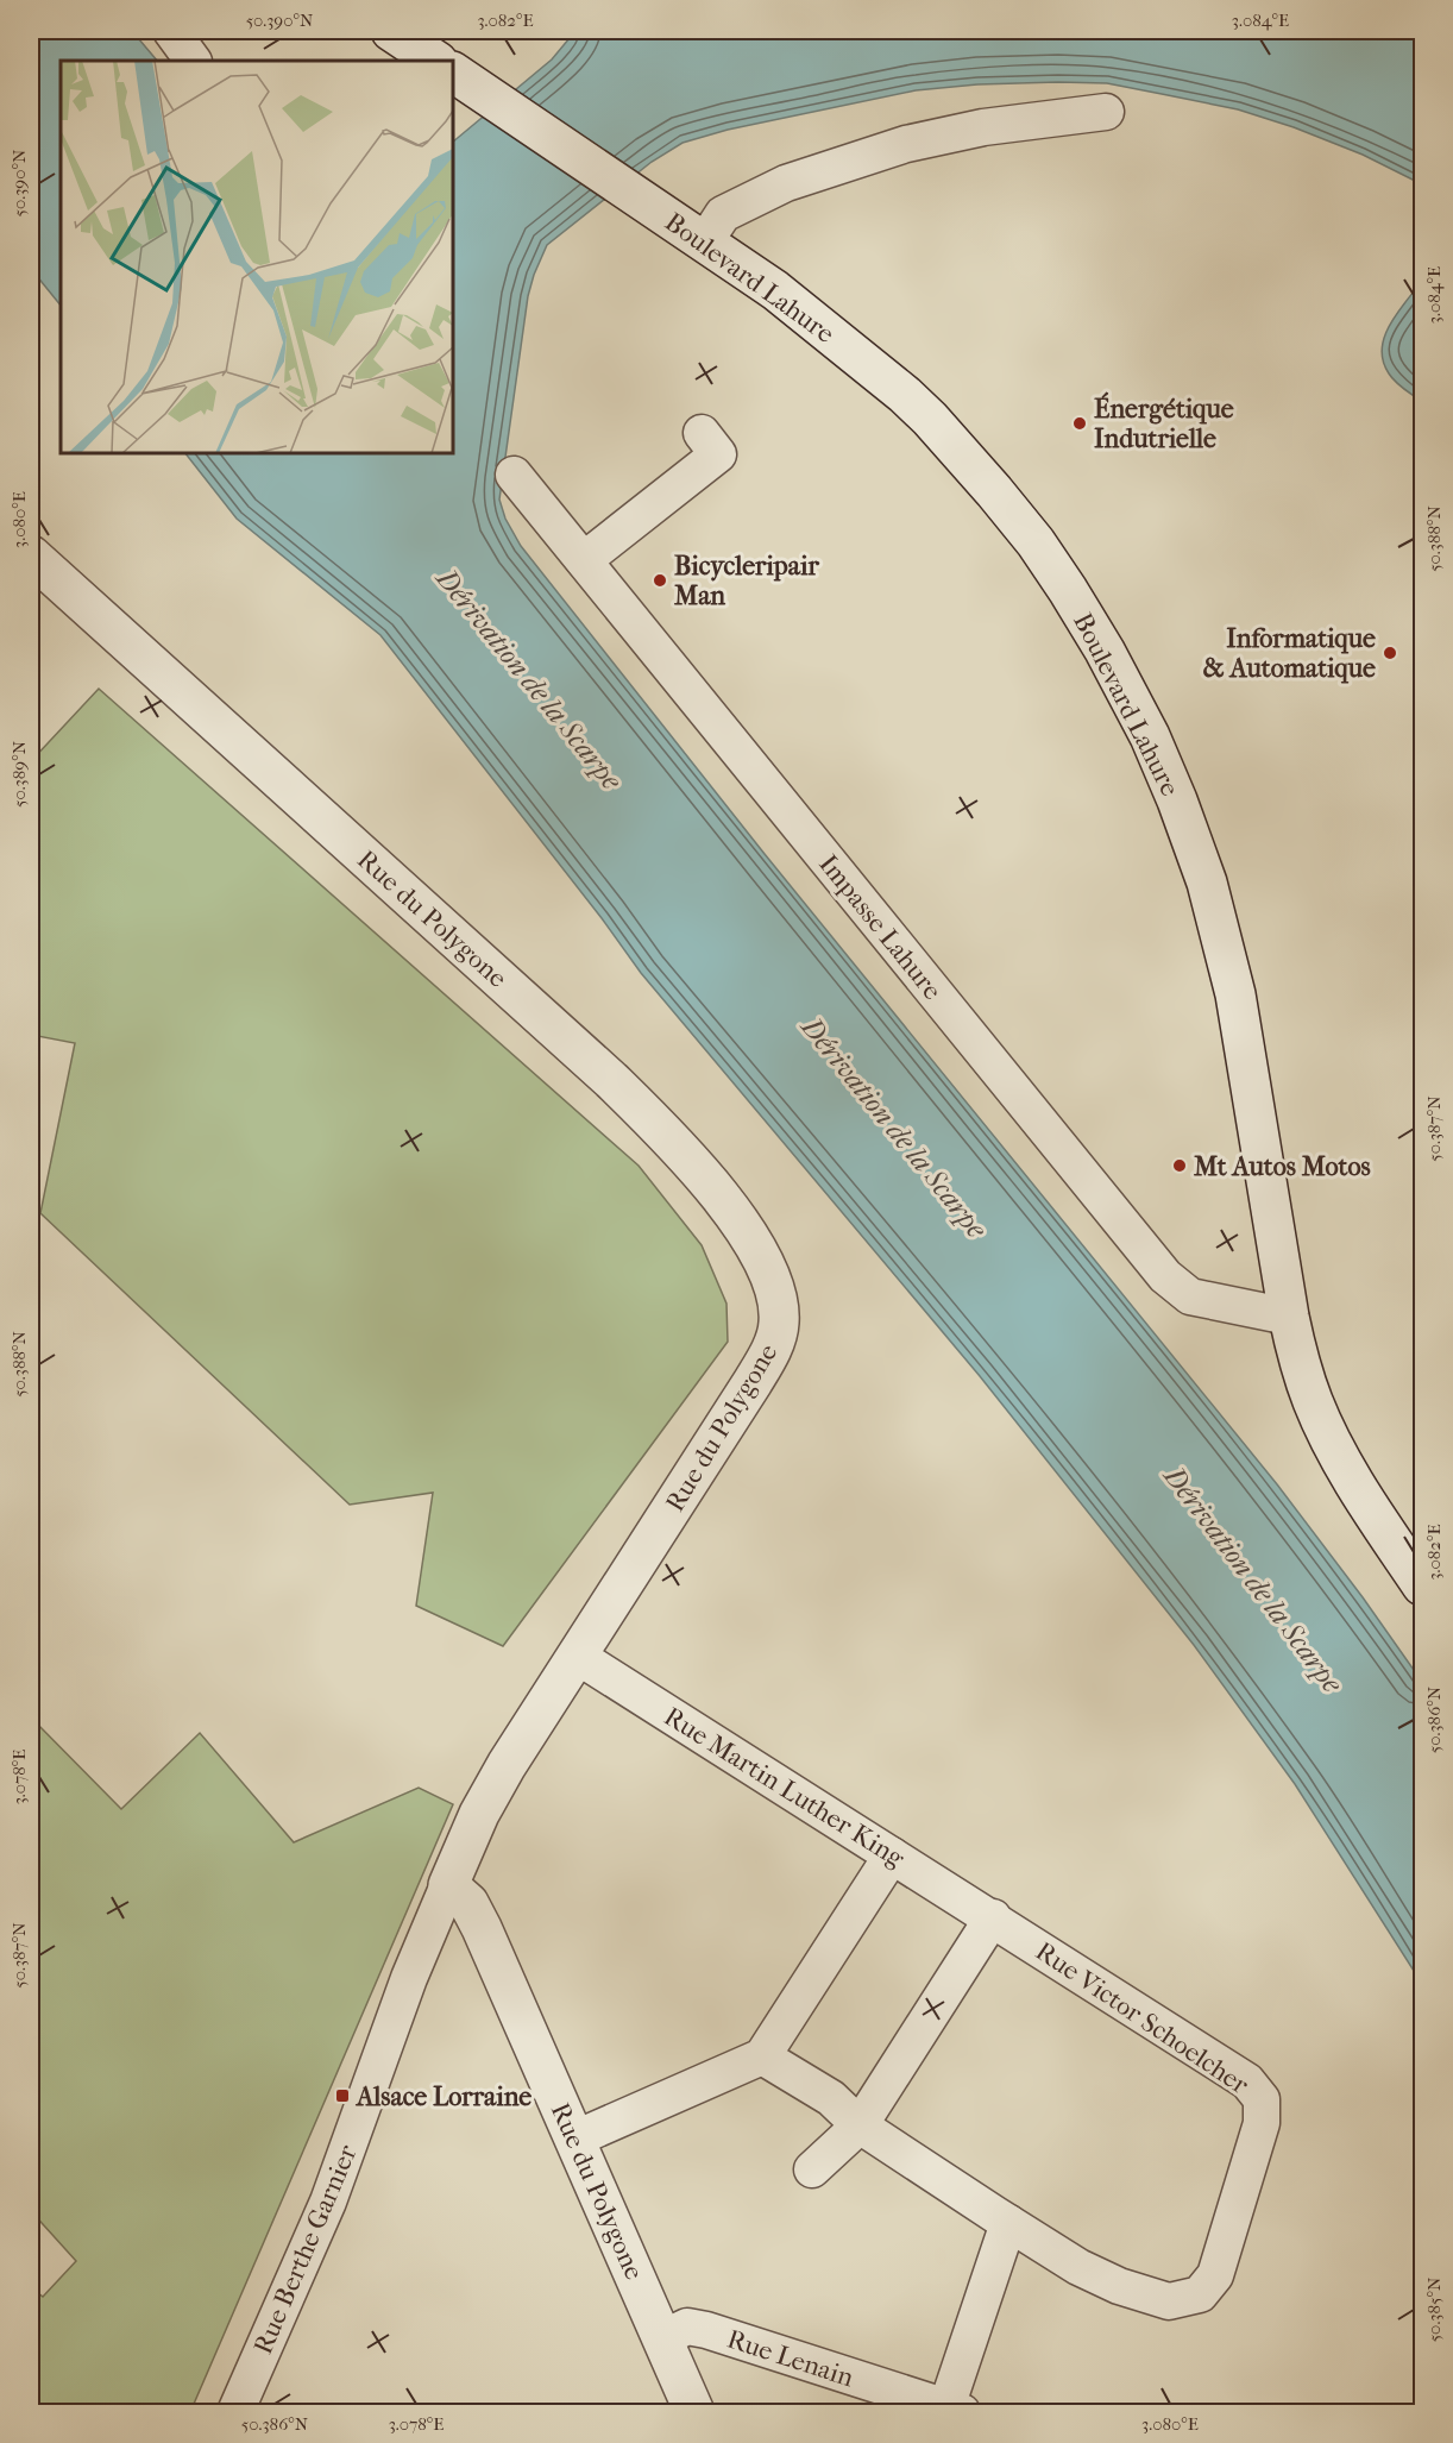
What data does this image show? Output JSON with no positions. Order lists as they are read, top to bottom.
{
  "streets": {
    "street": [
      "Boulevard Lahure",
      "Rue du Polygone",
      "Impasse Lahure",
      "Rue Martin Luther King",
      "Rue Victor Schoelcher",
      "Rue Berthe Garnier",
      "Rue Lenain"
    ]
  },
  "crossings": [
    ["Boulevard Lahure", "Impasse Lahure"],
    ["Rue du Polygone", "Rue Martin Luther King"],
    ["Rue du Polygone", "Rue Berthe Garnier"],
    ["Rue du Polygone", "Rue Lenain"],
    ["Rue Martin Luther King", "Rue Victor Schoelcher"]
  ],
  "water": ["Dérivation de la Scarpe"],
  "places": {
    "other": [
      "Énergétique Indutrielle",
      "Bicycleripair Man",
      "Informatique & Automatique",
      "Mt Autos Motos"
    ],
    "transit": ["Alsace Lorraine"]
  },
  "coordinates": [
    "50.390°N",
    "3.082°E",
    "3.084°E",
    "3.080°E",
    "50.388°N",
    "50.389°N",
    "50.387°N",
    "50.386°N",
    "3.078°E",
    "50.385°N"
  ]
}
